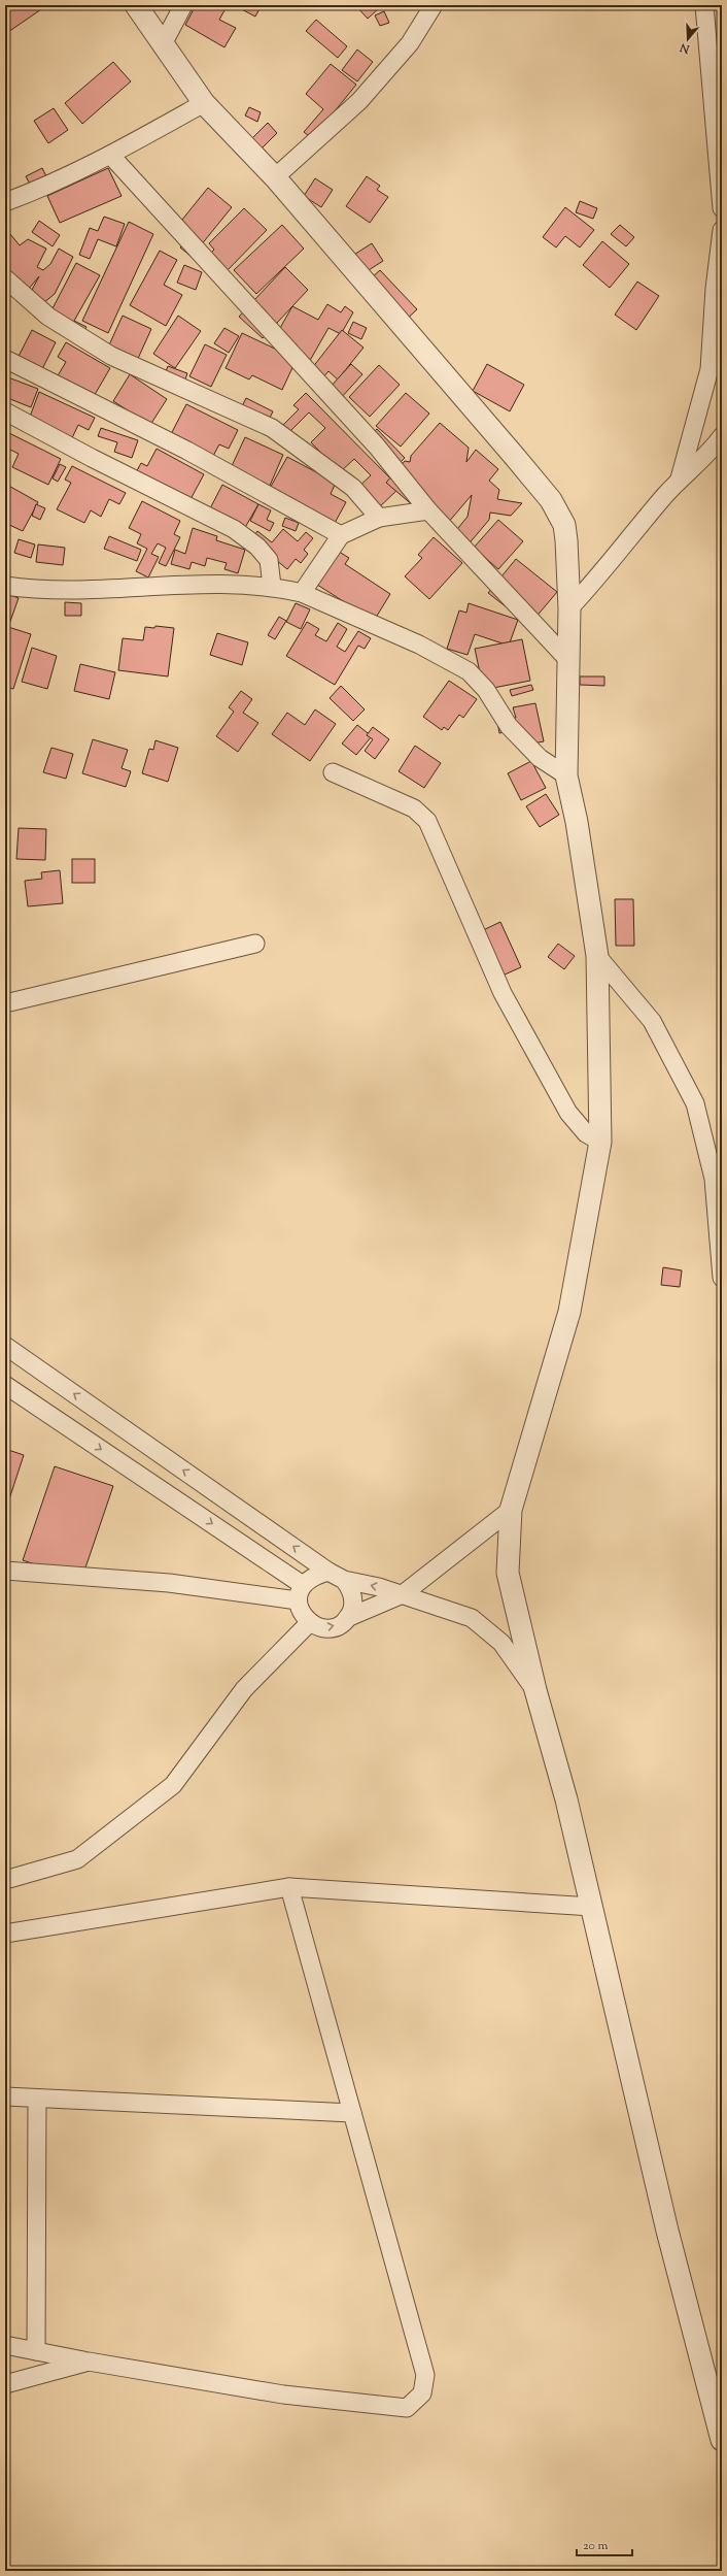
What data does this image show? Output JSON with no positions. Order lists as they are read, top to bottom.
{
  "scale_bar": "20 m",
  "north": "bottom"
}
